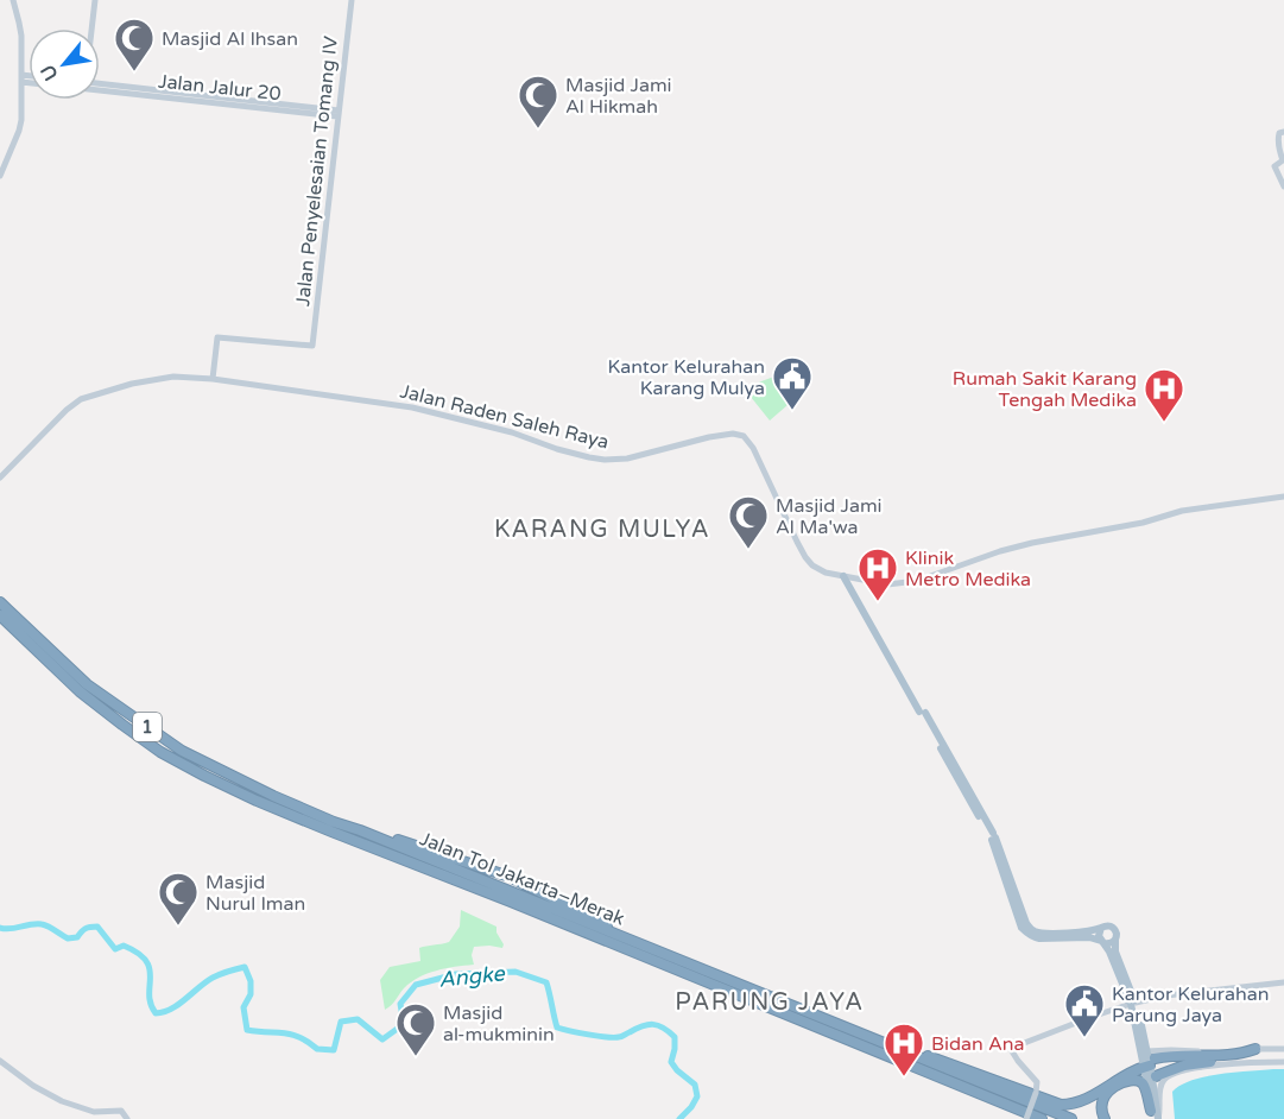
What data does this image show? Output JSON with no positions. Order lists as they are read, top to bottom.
{
  "streets": {
    "highway": ["1", "Jalan Tol Jakarta–Merak"],
    "street": ["Jalan Jalur 20", "Jalan Penyelesaian Tomang IV", "Jalan Raden Saleh Raya"]
  },
  "crossings": [
    ["Jalan Jalur 20", "Jalan Penyelesaian Tomang IV"],
    ["Jalan Penyelesaian Tomang IV", "Jalan Raden Saleh Raya"]
  ],
  "districts": ["KARANG MULYA", "PARUNG JAYA"],
  "water": ["Angke"],
  "places": {
    "mosque": [
      "Masjid Al Ihsan",
      "Masjid Jami Al Hikmah",
      "Masjid Jami Al Ma'wa",
      "Masjid Nurul Iman",
      "Masjid al-mukminin"
    ],
    "public building": ["Kantor Kelurahan Karang Mulya", "Kantor Kelurahan Parung Jaya"],
    "hospital": ["Rumah Sakit Karang Tengah Medika", "Klinik Metro Medika", "Bidan Ana"]
  },
  "north": "bottom left"
}
